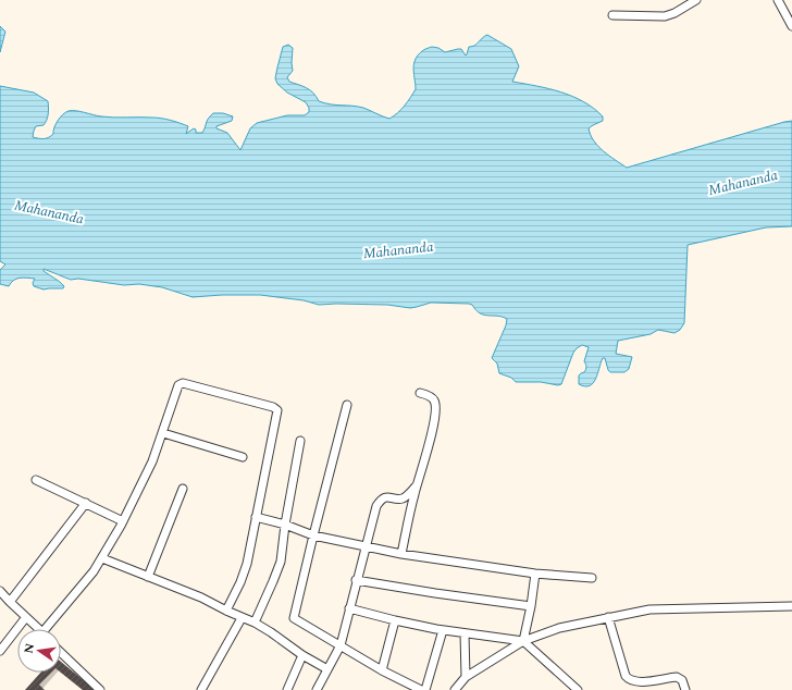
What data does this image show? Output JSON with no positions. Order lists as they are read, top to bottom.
{
  "water": ["Mahananda"],
  "north": "left"
}
